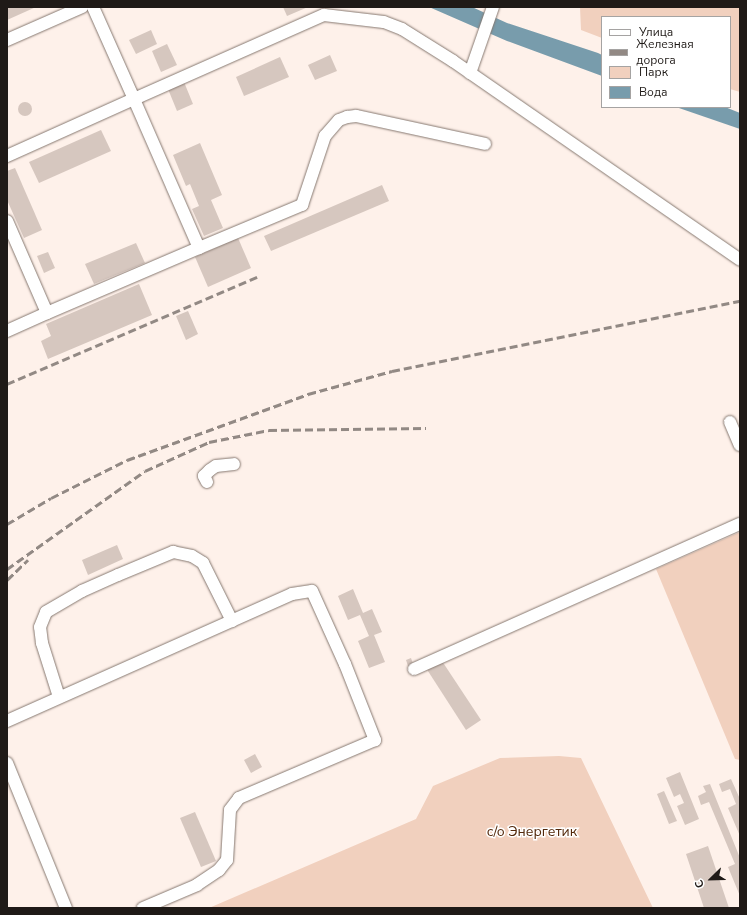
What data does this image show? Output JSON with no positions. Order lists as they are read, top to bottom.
{
  "parks": ["с/о Энергетик"],
  "legend": [
    "Улица",
    "Железная дорога",
    "Парк",
    "Вода"
  ],
  "north": "bottom left"
}
